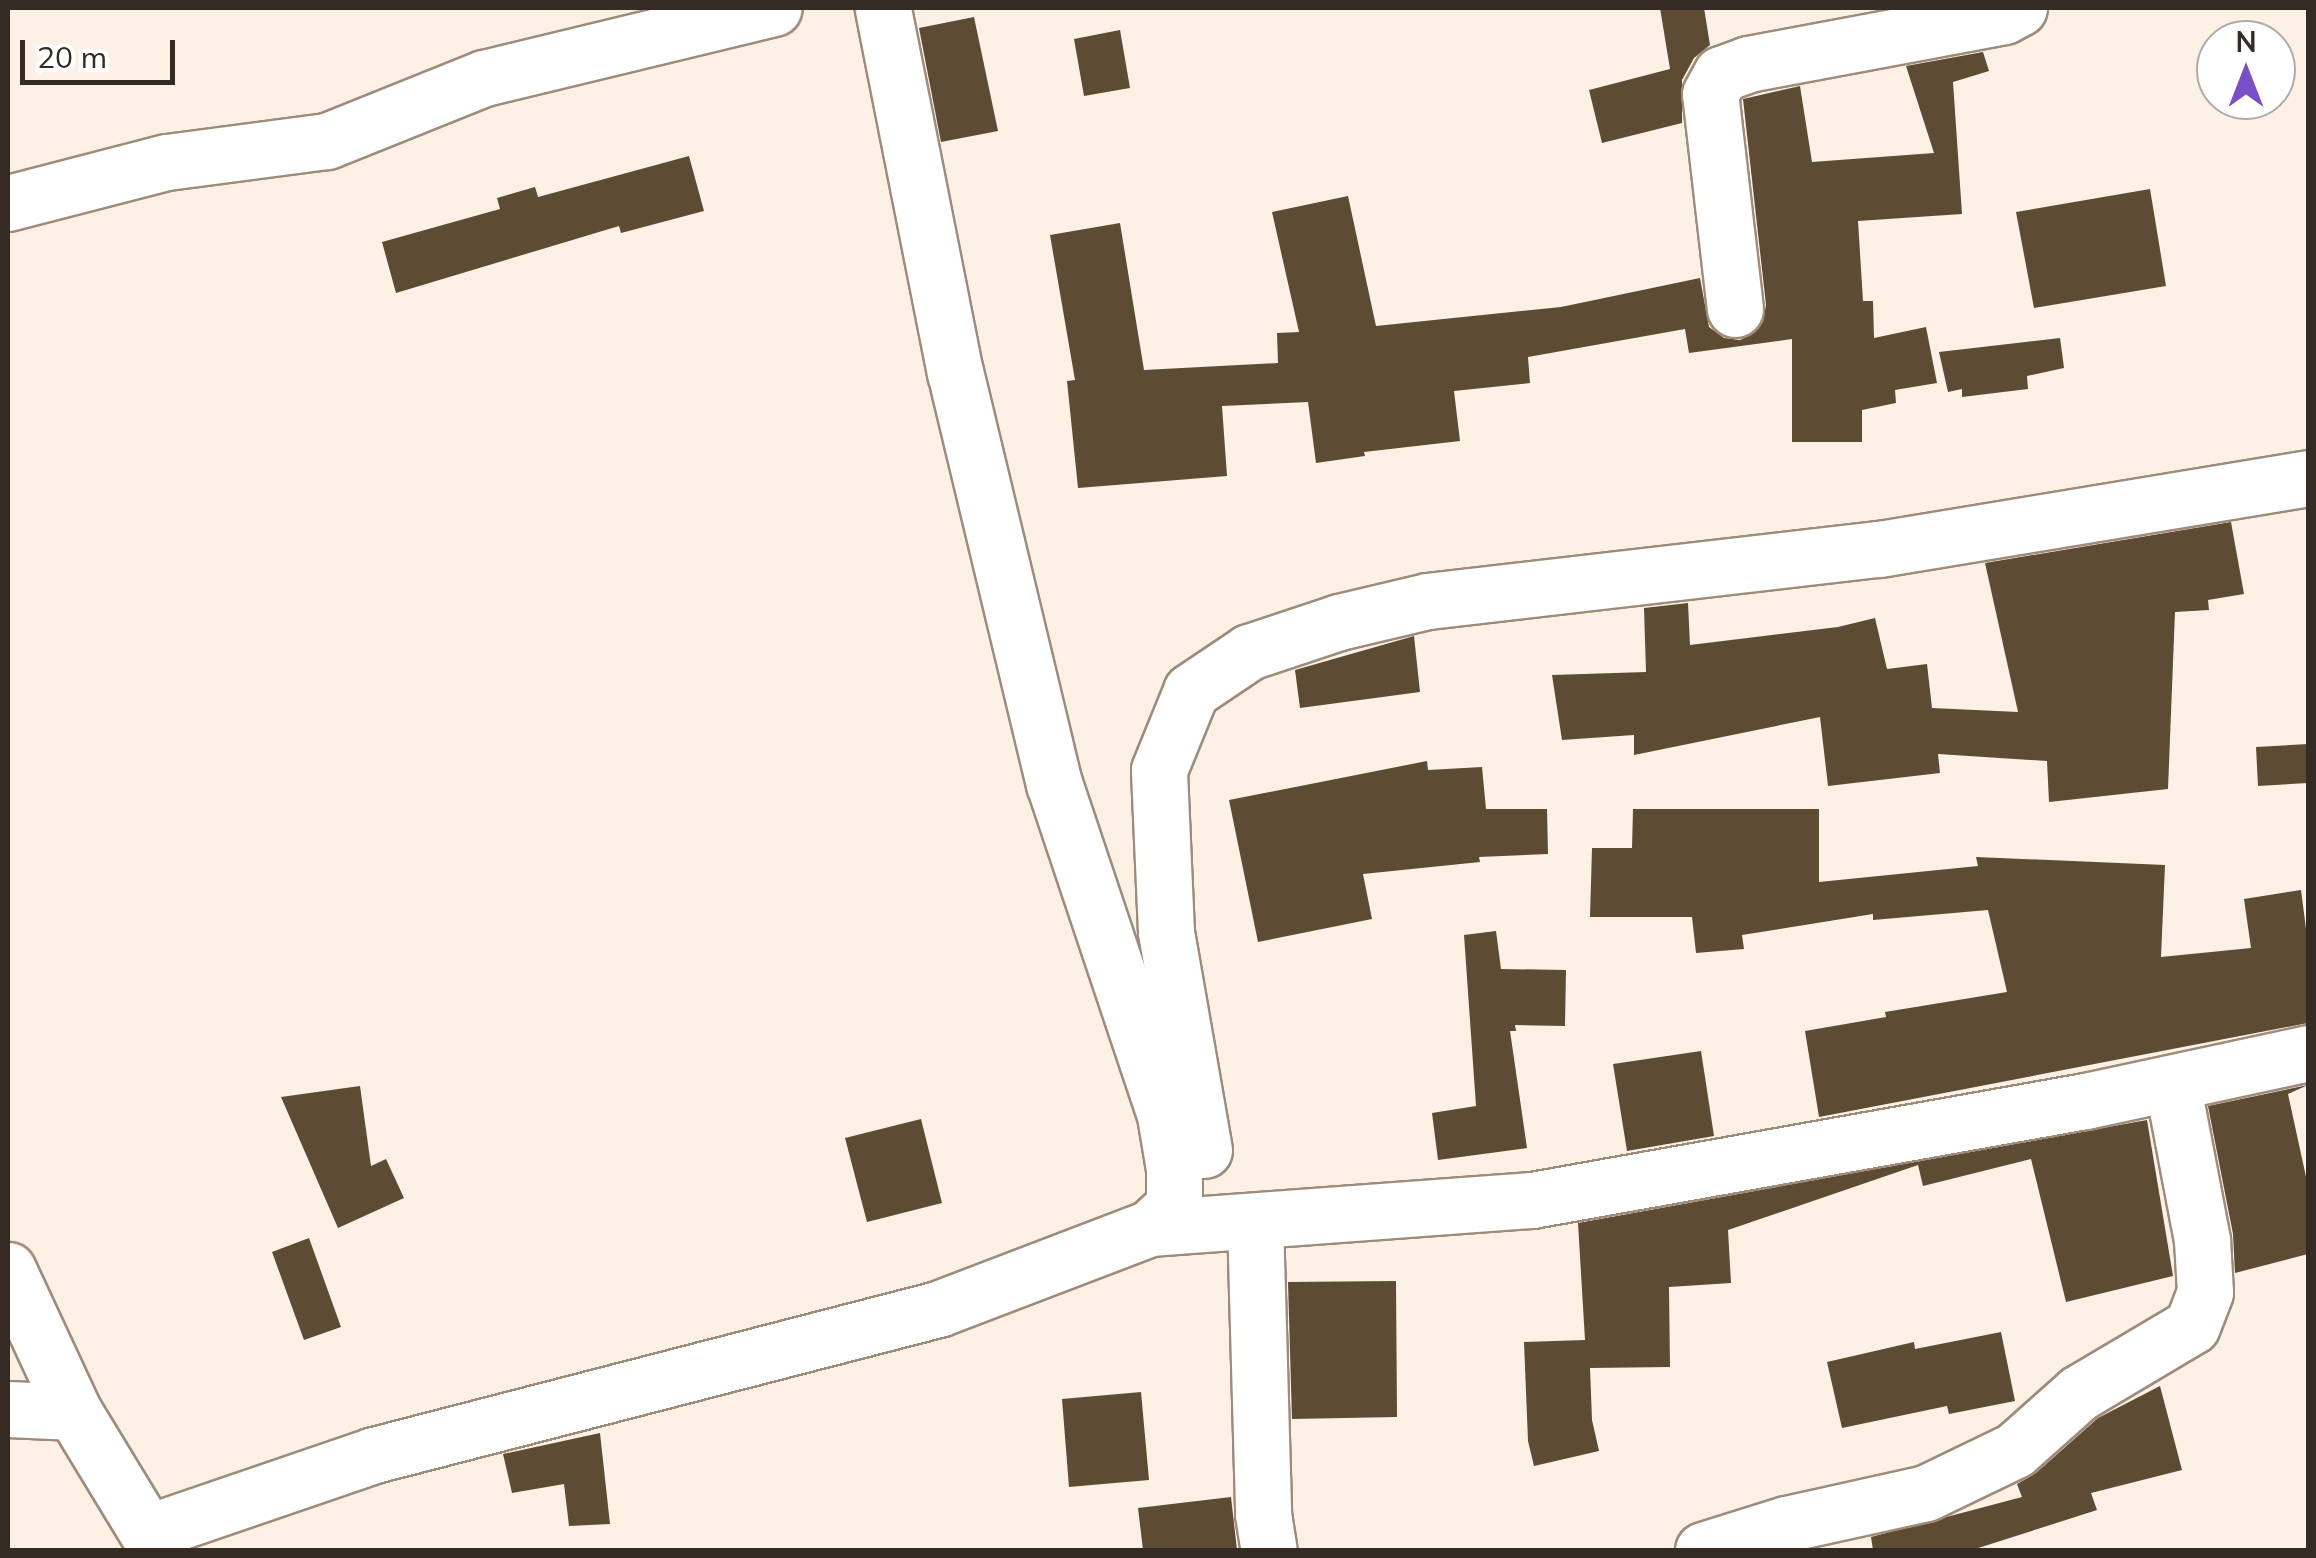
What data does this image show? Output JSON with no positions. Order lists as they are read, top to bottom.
{
  "scale_bar": "20 m",
  "north": "top"
}
